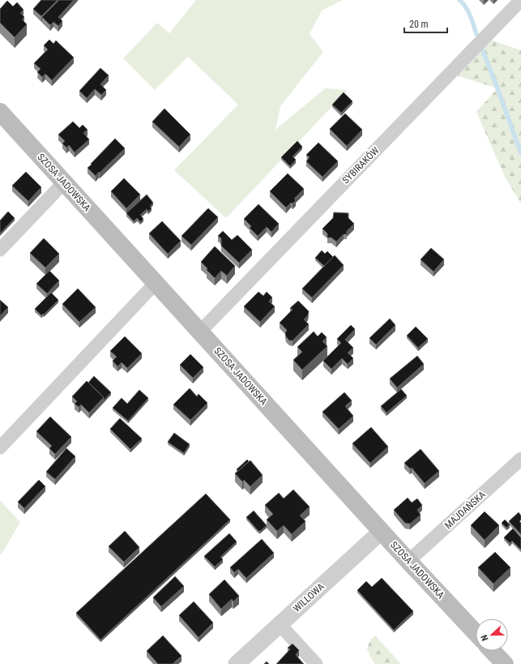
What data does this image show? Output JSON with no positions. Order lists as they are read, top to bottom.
{
  "streets": {
    "main road": ["SZOSA JADOWSKA"],
    "street": ["SYBIRAKÓW", "MAJDAŃSKA", "WILLOWA"]
  },
  "crossings": [
    ["SYBIRAKÓW", "SZOSA JADOWSKA"],
    ["SZOSA JADOWSKA", "MAJDAŃSKA"],
    ["SZOSA JADOWSKA", "WILLOWA"]
  ],
  "scale_bar": "20 m",
  "north": "left"
}
